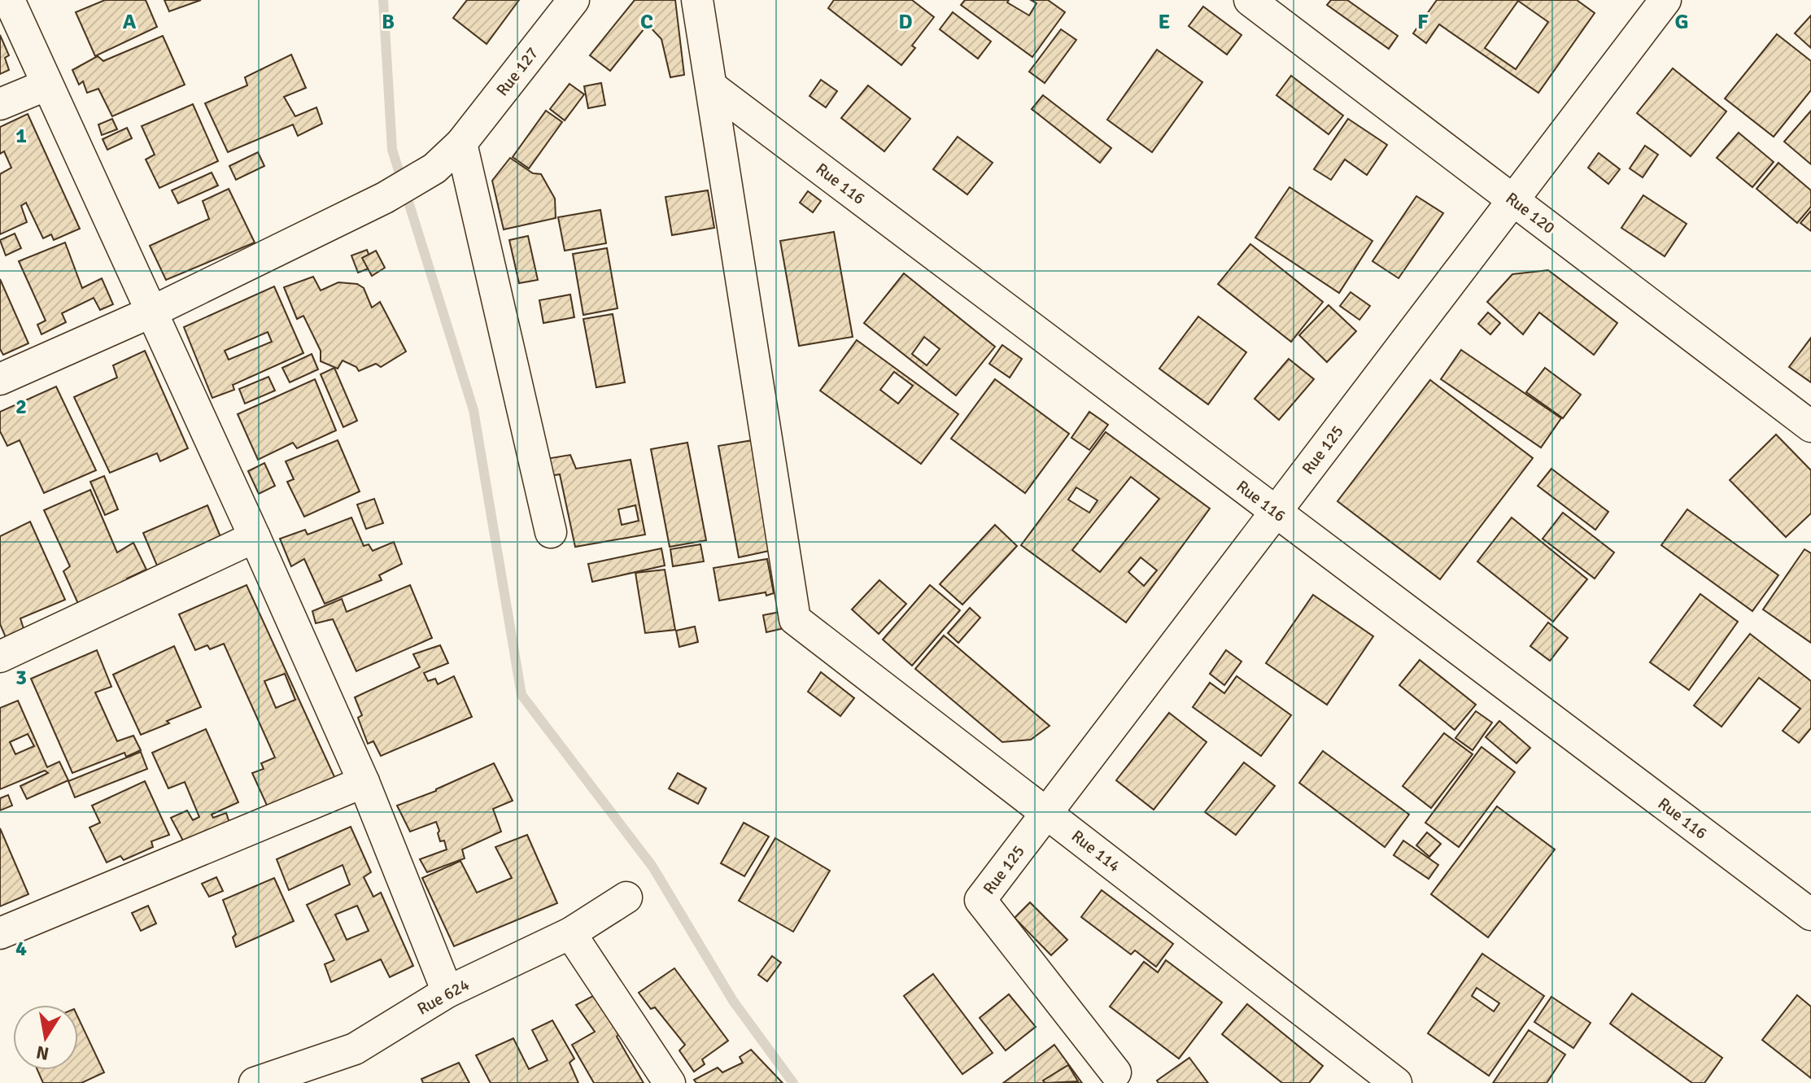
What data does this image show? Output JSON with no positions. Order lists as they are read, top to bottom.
{
  "streets": {
    "street": [
      "Rue 127",
      "Rue 116",
      "Rue 120",
      "Rue 125",
      "Rue 114",
      "Rue 624"
    ]
  },
  "crossings": [
    ["Rue 116", "Rue 125"],
    ["Rue 116", "Rue 114"],
    ["Rue 120", "Rue 125"],
    ["Rue 125", "Rue 114"]
  ],
  "north": "bottom",
  "grid": {
    "columns": [
      "A",
      "B",
      "C",
      "D",
      "E",
      "F",
      "G"
    ],
    "rows": [
      "1",
      "2",
      "3",
      "4"
    ]
  }
}
